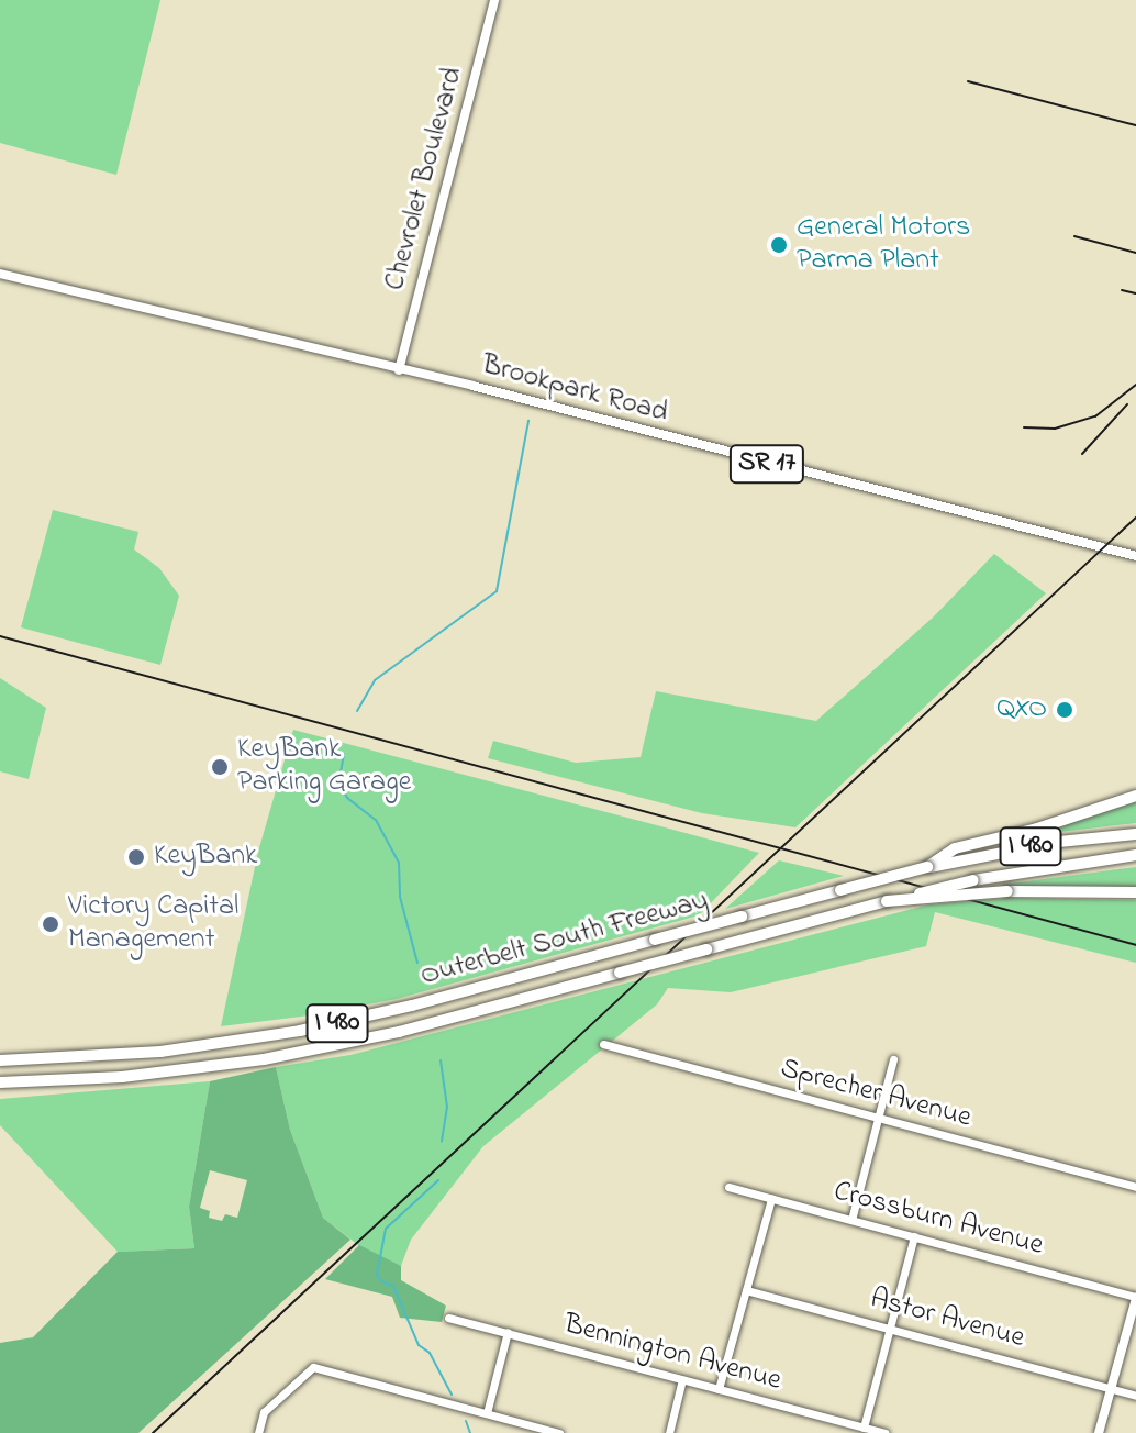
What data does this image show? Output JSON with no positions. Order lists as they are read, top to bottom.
{
  "streets": {
    "highway": ["I 480", "Outerbelt South Freeway"],
    "main road": ["Chevrolet Boulevard", "Brookpark Road", "SR 17"],
    "street": [
      "Sprecher Avenue",
      "Crossburn Avenue",
      "Astor Avenue",
      "Bennington Avenue"
    ]
  },
  "crossings": [
    ["Chevrolet Boulevard", "Brookpark Road"]
  ],
  "places": [
    "General Motors Parma Plant",
    "QXO",
    "KeyBank Parking Garage",
    "KeyBank",
    "Victory Capital Management"
  ]
}
